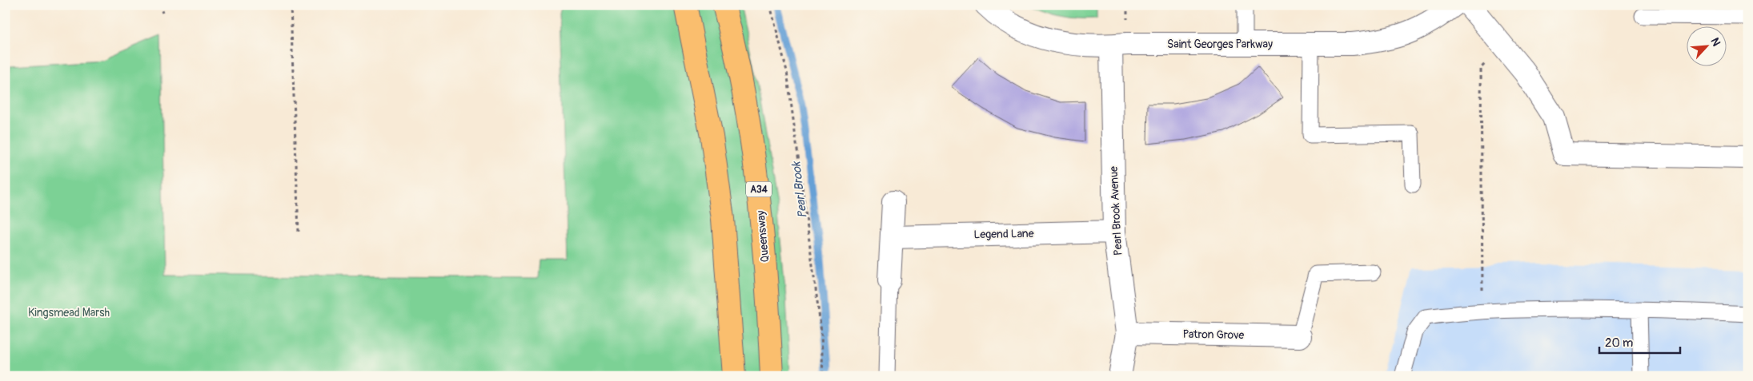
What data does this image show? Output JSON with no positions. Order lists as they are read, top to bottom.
{
  "streets": {
    "highway": ["A34", "Queensway"],
    "street": [
      "Saint Georges Parkway",
      "Pearl Brook Avenue",
      "Legend Lane",
      "Patron Grove"
    ]
  },
  "crossings": [
    ["Saint Georges Parkway", "Pearl Brook Avenue"],
    ["Pearl Brook Avenue", "Legend Lane"],
    ["Pearl Brook Avenue", "Patron Grove"]
  ],
  "water": ["Pearl Brook"],
  "parks": ["Kingsmead Marsh"],
  "scale_bar": "20 m",
  "north": "top right"
}
